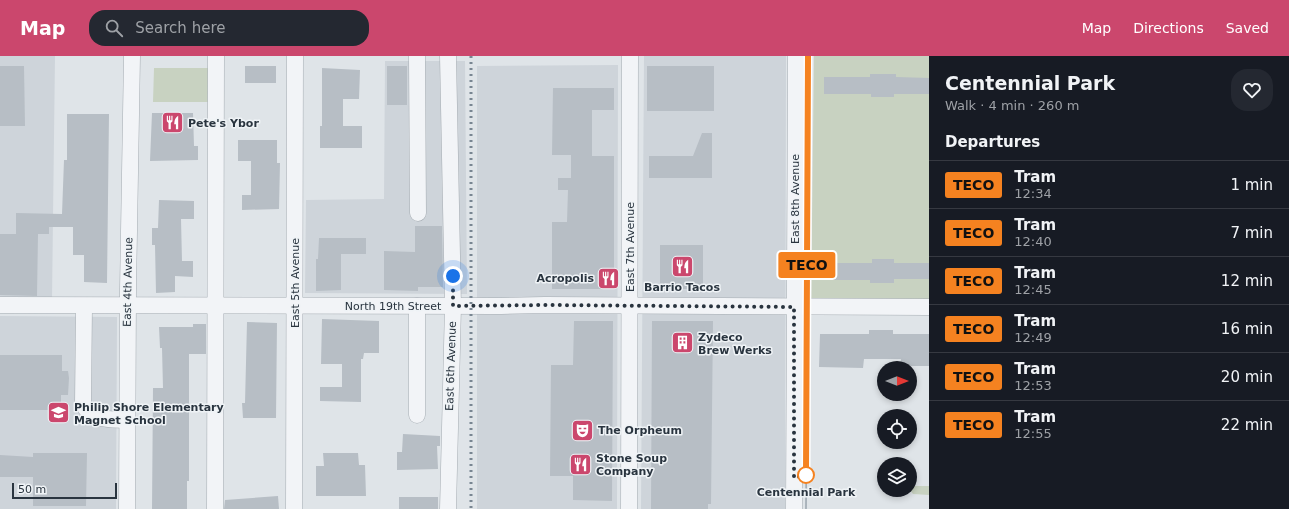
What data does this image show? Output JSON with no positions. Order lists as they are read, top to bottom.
{
  "streets": {
    "street": [
      "East 8th Avenue",
      "East 7th Avenue",
      "East 4th Avenue",
      "East 5th Avenue",
      "North 19th Street",
      "East 6th Avenue"
    ]
  },
  "crossings": [
    ["East 8th Avenue", "North 19th Street"],
    ["East 7th Avenue", "North 19th Street"],
    ["East 4th Avenue", "North 19th Street"],
    ["East 5th Avenue", "North 19th Street"],
    ["North 19th Street", "East 6th Avenue"]
  ],
  "places": {
    "restaurant": [
      "Pete's Ybor",
      "Barrio Tacos",
      "Acropolis",
      "Stone Soup Company"
    ],
    "building": ["Zydeco Brew Werks"],
    "school or university": ["Philip Shore Elementary Magnet School"],
    "theatre": ["The Orpheum"],
    "other": ["Centennial Park"]
  },
  "lines": ["tram line TECO"],
  "scale_bar": "50 m",
  "north": "right",
  "page": {
    "header": "Map",
    "search": "Search here",
    "nav": ["Map", "Directions", "Saved"],
    "on_map": "TECO",
    "heading": [
      ["Centennial Park", "Walk · 4 min · 260 m"],
      "Departures"
    ],
    "list": [
      {
        "mark": "TECO",
        "name": "Tram",
        "note": "12:34",
        "value": "1 min"
      },
      {
        "mark": "TECO",
        "name": "Tram",
        "note": "12:40",
        "value": "7 min"
      },
      {
        "mark": "TECO",
        "name": "Tram",
        "note": "12:45",
        "value": "12 min"
      },
      {
        "mark": "TECO",
        "name": "Tram",
        "note": "12:49",
        "value": "16 min"
      },
      {
        "mark": "TECO",
        "name": "Tram",
        "note": "12:53",
        "value": "20 min"
      },
      {
        "mark": "TECO",
        "name": "Tram",
        "note": "12:55",
        "value": "22 min"
      }
    ],
    "scale": "50 m"
  }
}
